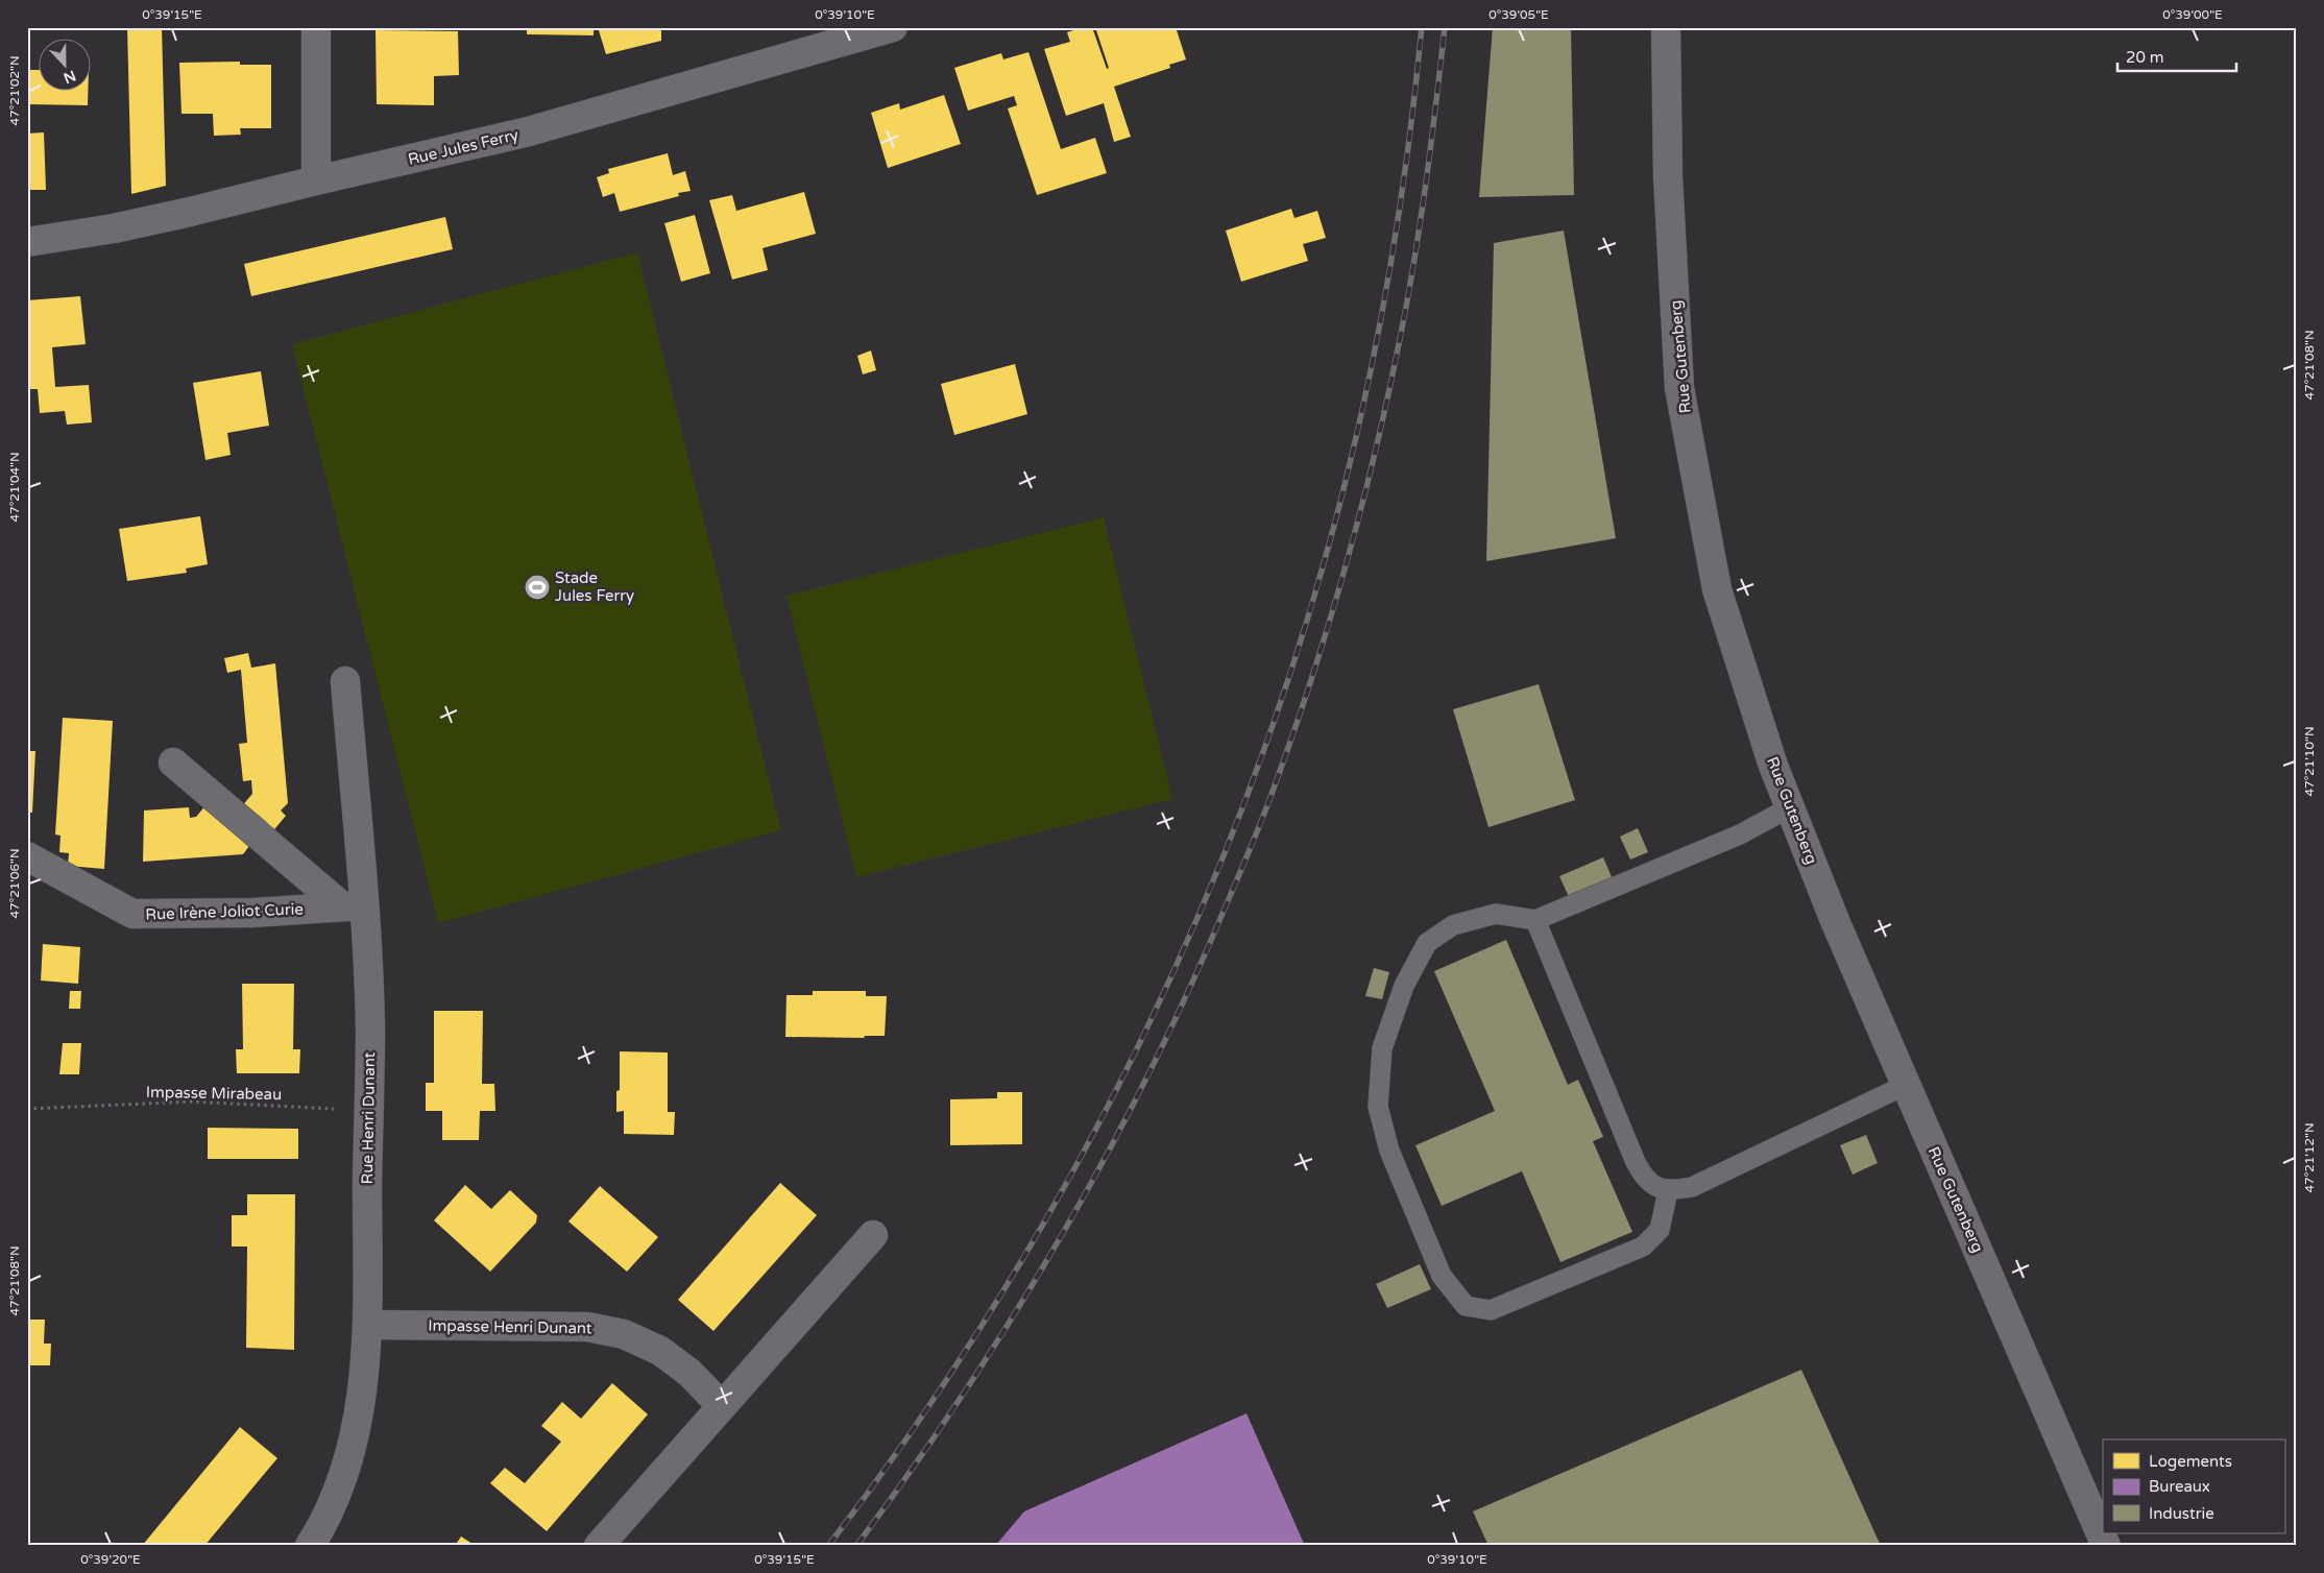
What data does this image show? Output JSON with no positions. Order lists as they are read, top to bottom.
{
  "streets": {
    "street": [
      "Rue Jules Ferry",
      "Rue Gutenberg",
      "Rue Irène Joliot Curie",
      "Rue Henri Dunant",
      "Impasse Henri Dunant"
    ],
    "path": ["Impasse Mirabeau"]
  },
  "crossings": [
    ["Rue Irène Joliot Curie", "Rue Henri Dunant"],
    ["Impasse Mirabeau", "Rue Henri Dunant"],
    ["Rue Henri Dunant", "Impasse Henri Dunant"]
  ],
  "places": {
    "sports": ["Stade Jules Ferry"]
  },
  "legend": ["Logements", "Bureaux", "Industrie"],
  "scale_bar": "20 m",
  "north": "bottom",
  "coordinates": [
    "0°39'15\"E",
    "0°39'10\"E",
    "0°39'05\"E",
    "0°39'00\"E",
    "47°21'02\"N",
    "47°21'08\"N",
    "47°21'04\"N",
    "47°21'10\"N",
    "47°21'06\"N",
    "47°21'12\"N",
    "0°39'20\"E"
  ]
}
